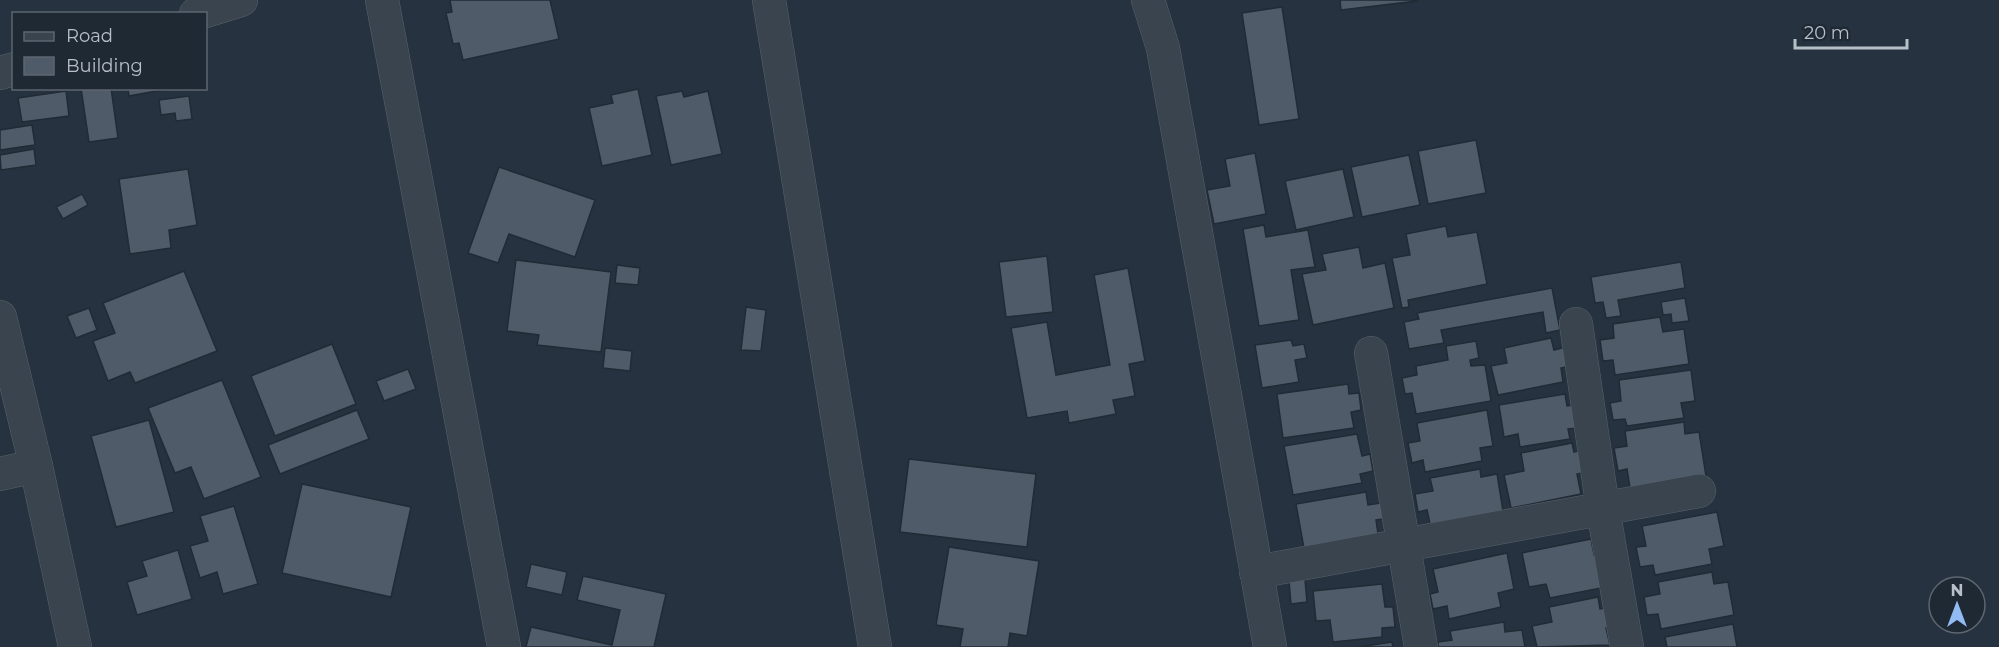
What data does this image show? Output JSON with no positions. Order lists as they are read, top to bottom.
{
  "legend": ["Road", "Building"],
  "scale_bar": "20 m",
  "north": "top"
}
